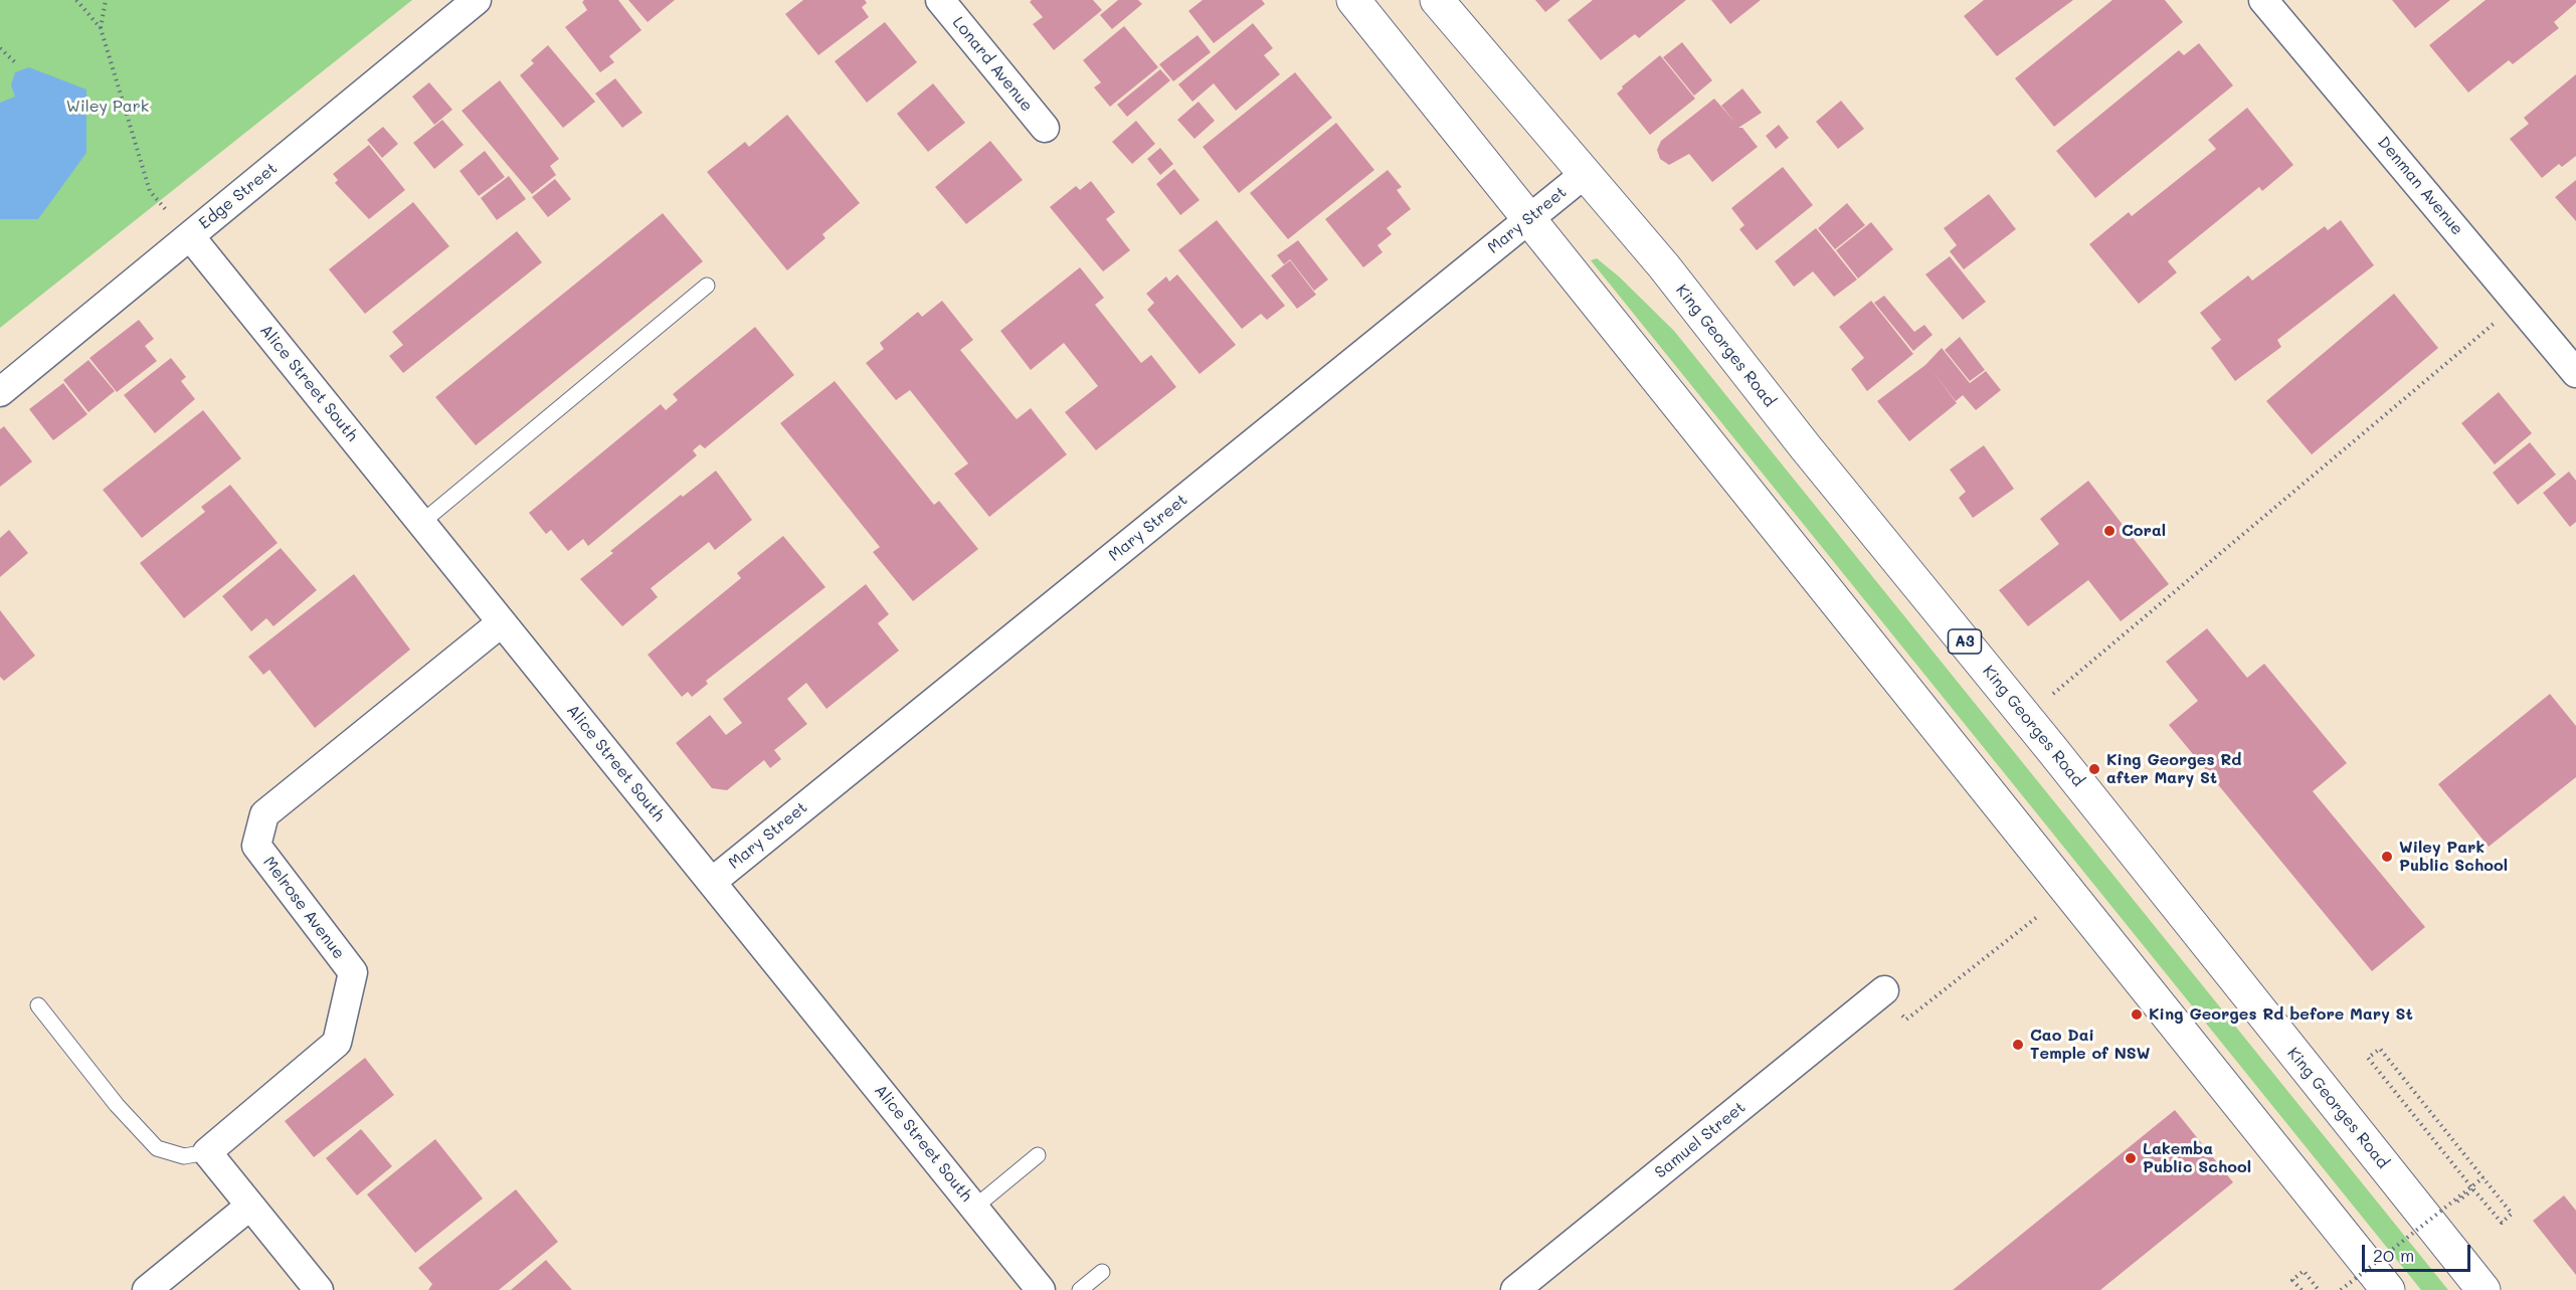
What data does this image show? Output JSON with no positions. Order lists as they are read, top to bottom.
{
  "streets": {
    "highway": ["King Georges Road", "A3"],
    "street": [
      "Lonard Avenue",
      "Denman Avenue",
      "Edge Street",
      "Mary Street",
      "Alice Street South",
      "Melrose Avenue",
      "Samuel Street"
    ]
  },
  "crossings": [
    ["Edge Street", "Alice Street South"],
    ["Mary Street", "King Georges Road"],
    ["Mary Street", "Alice Street South"],
    ["Alice Street South", "Melrose Avenue"]
  ],
  "parks": ["Wiley Park"],
  "places": [
    "Coral",
    "King Georges Rd after Mary St",
    "Wiley Park Public School",
    "King Georges Rd before Mary St",
    "Cao Dai Temple of NSW",
    "Lakemba Public School"
  ],
  "scale_bar": "20 m"
}
